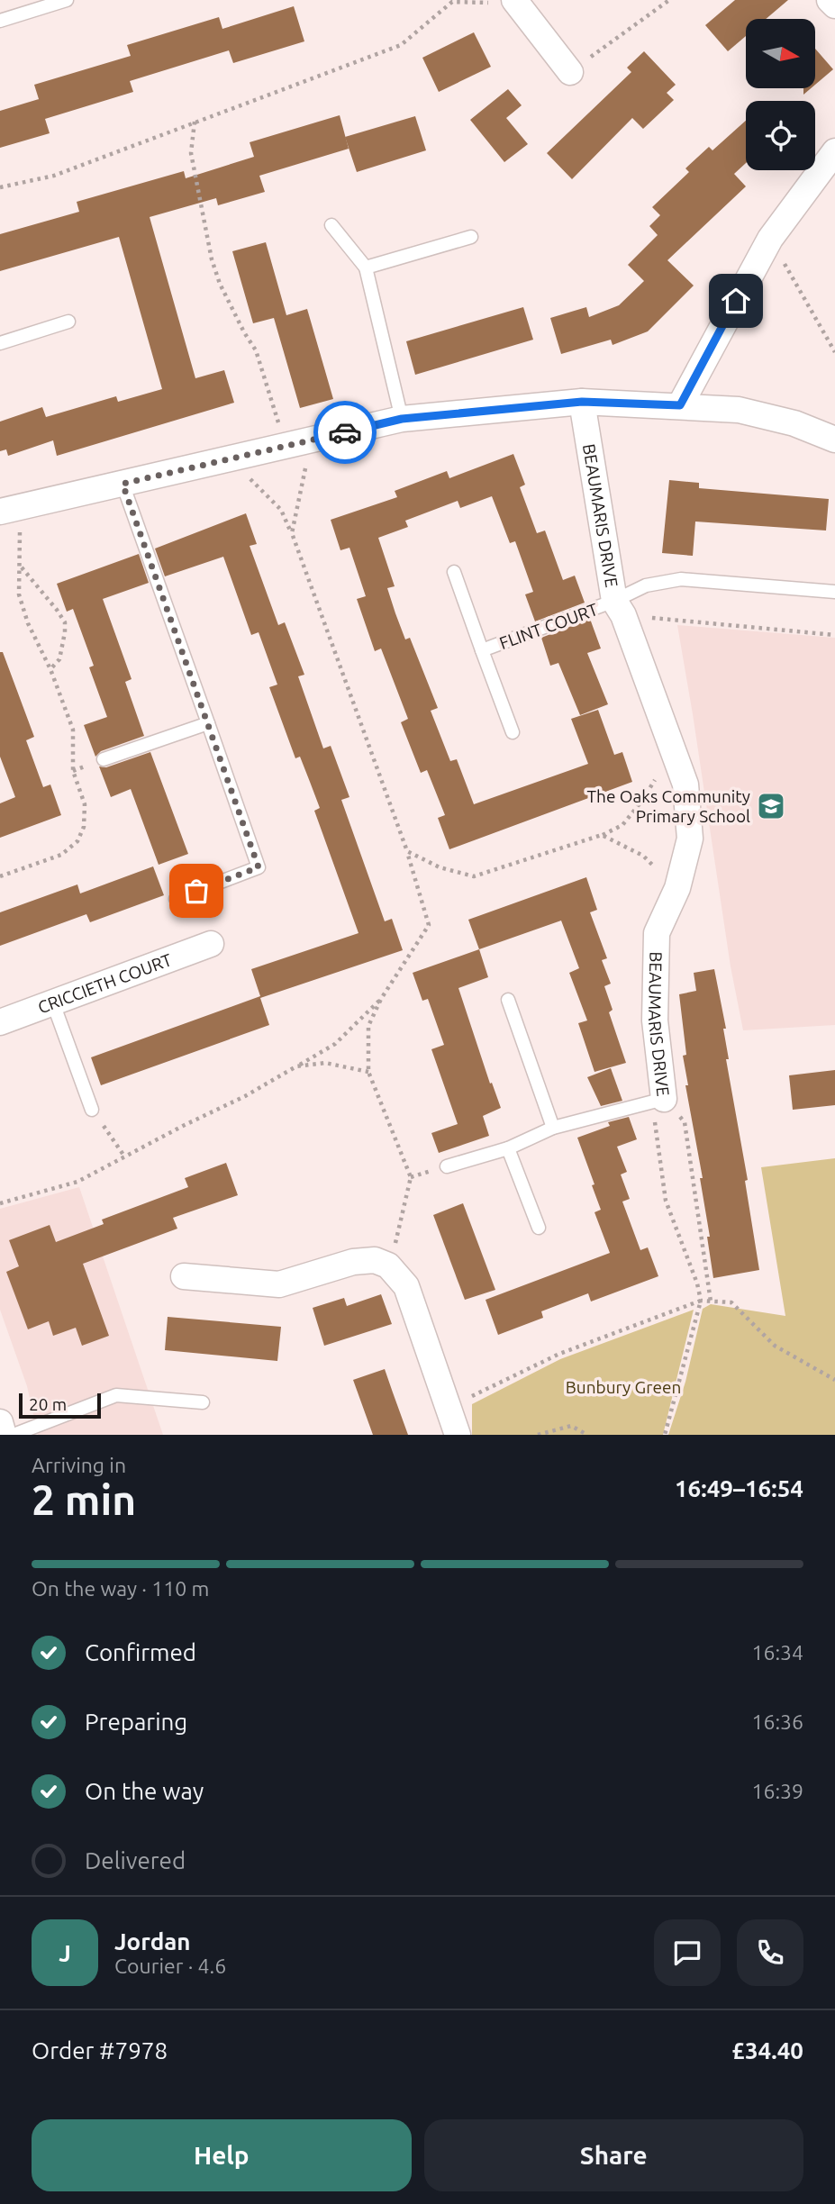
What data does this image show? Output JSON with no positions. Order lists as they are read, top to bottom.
{
  "streets": {
    "street": ["BEAUMARIS DRIVE", "CRICCIETH COURT"],
    "lane": ["FLINT COURT"]
  },
  "crossings": [
    ["BEAUMARIS DRIVE", "FLINT COURT"]
  ],
  "parks": ["Bunbury Green"],
  "places": {
    "school or university": ["The Oaks Community Primary School"]
  },
  "scale_bar": "20 m",
  "north": "right",
  "page": {
    "scale": "20 m",
    "heading": ["2 min", "Arriving in", "16:49–16:54"],
    "panel": [
      "Jordan",
      "Courier · 4.6",
      "Order #7978",
      "£34.40"
    ],
    "bar": "On the way · 110 m",
    "list": [
      ["Confirmed", "16:34"],
      ["Preparing", "16:36"],
      ["On the way", "16:39"],
      "Delivered"
    ],
    "round": "J",
    "buttons": ["Help", "Share"]
  }
}
